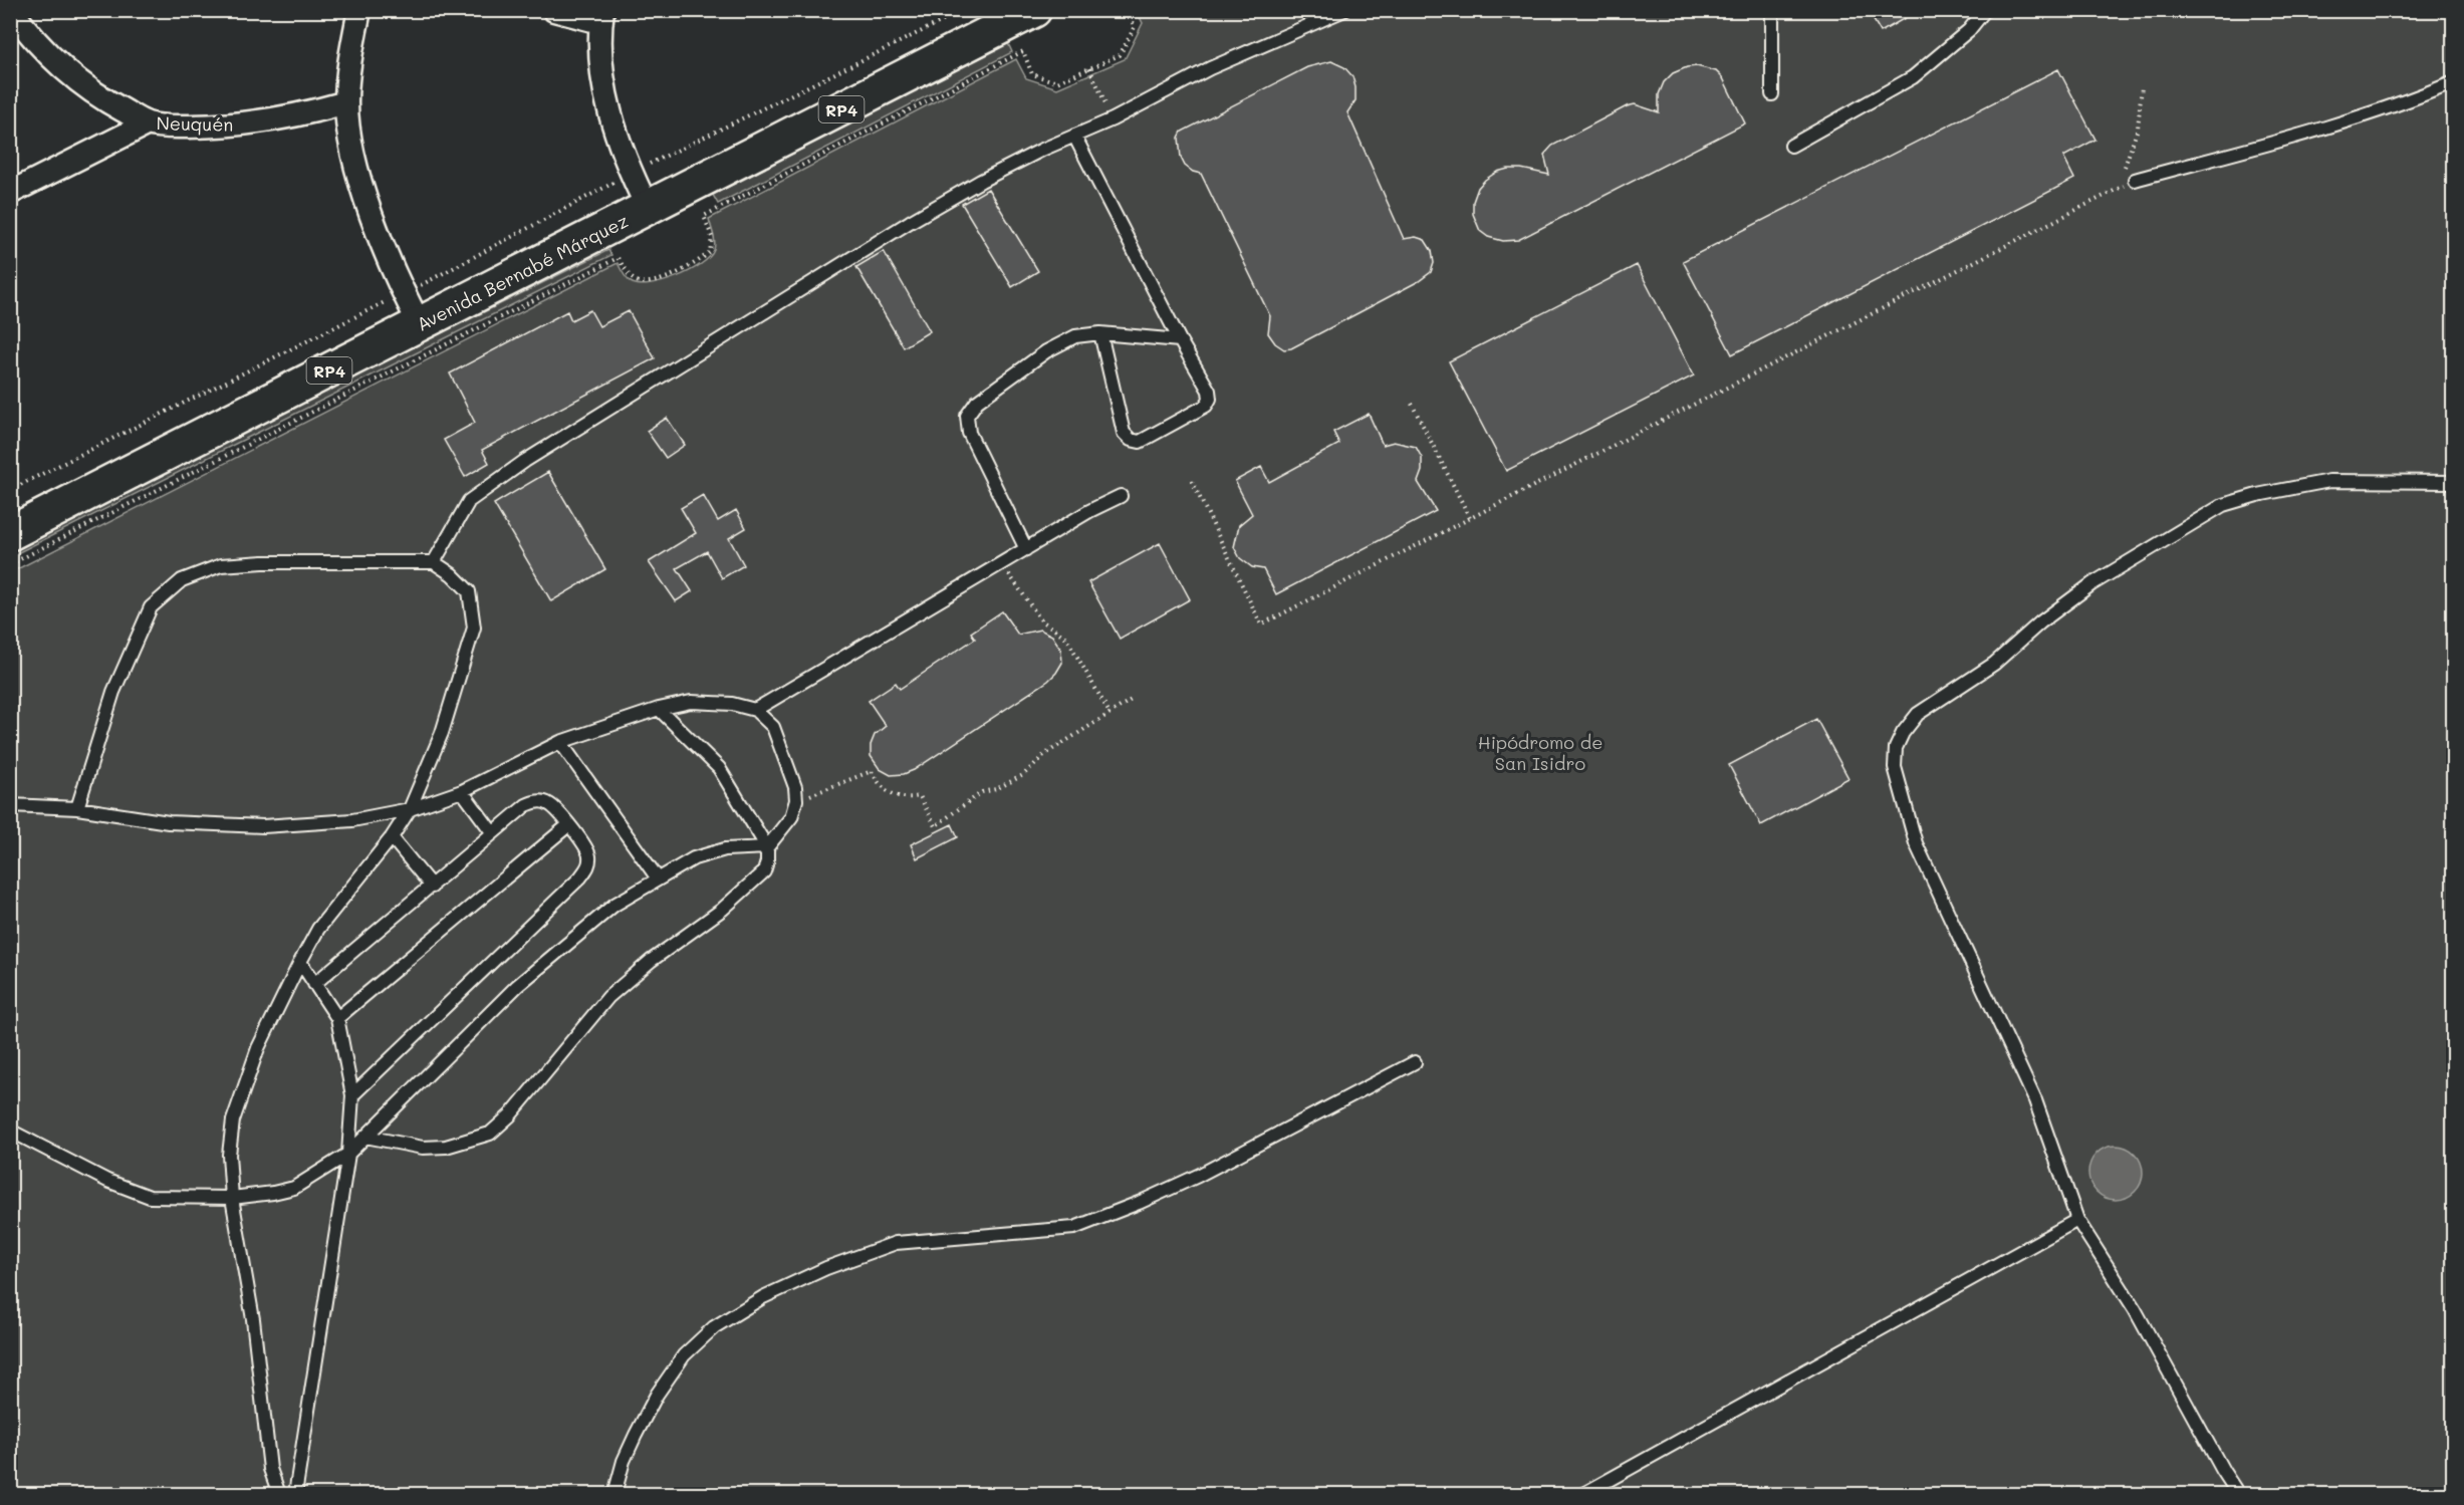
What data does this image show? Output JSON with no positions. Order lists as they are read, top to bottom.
{
  "streets": {
    "main road": ["RP4", "Avenida Bernabé Márquez"],
    "street": ["Neuquén"]
  },
  "parks": ["Hipódromo de San Isidro"]
}
